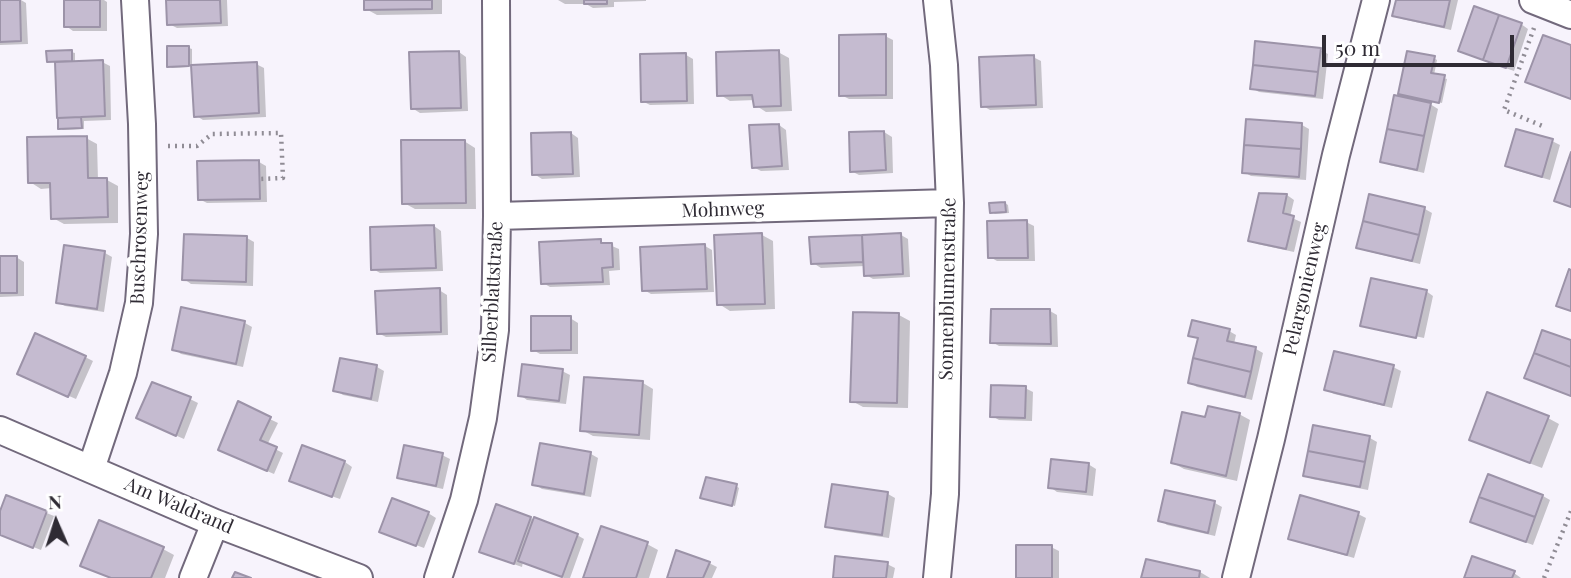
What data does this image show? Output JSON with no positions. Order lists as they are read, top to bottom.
{
  "streets": {
    "street": [
      "Mohnweg",
      "Buschrosenweg",
      "Sonnenblumenstraße",
      "Pelargonienweg",
      "Silberblattstraße",
      "Am Waldrand"
    ]
  },
  "crossings": [
    ["Mohnweg", "Sonnenblumenstraße"],
    ["Mohnweg", "Silberblattstraße"],
    ["Buschrosenweg", "Am Waldrand"]
  ],
  "scale_bar": "50 m",
  "north": "top"
}
